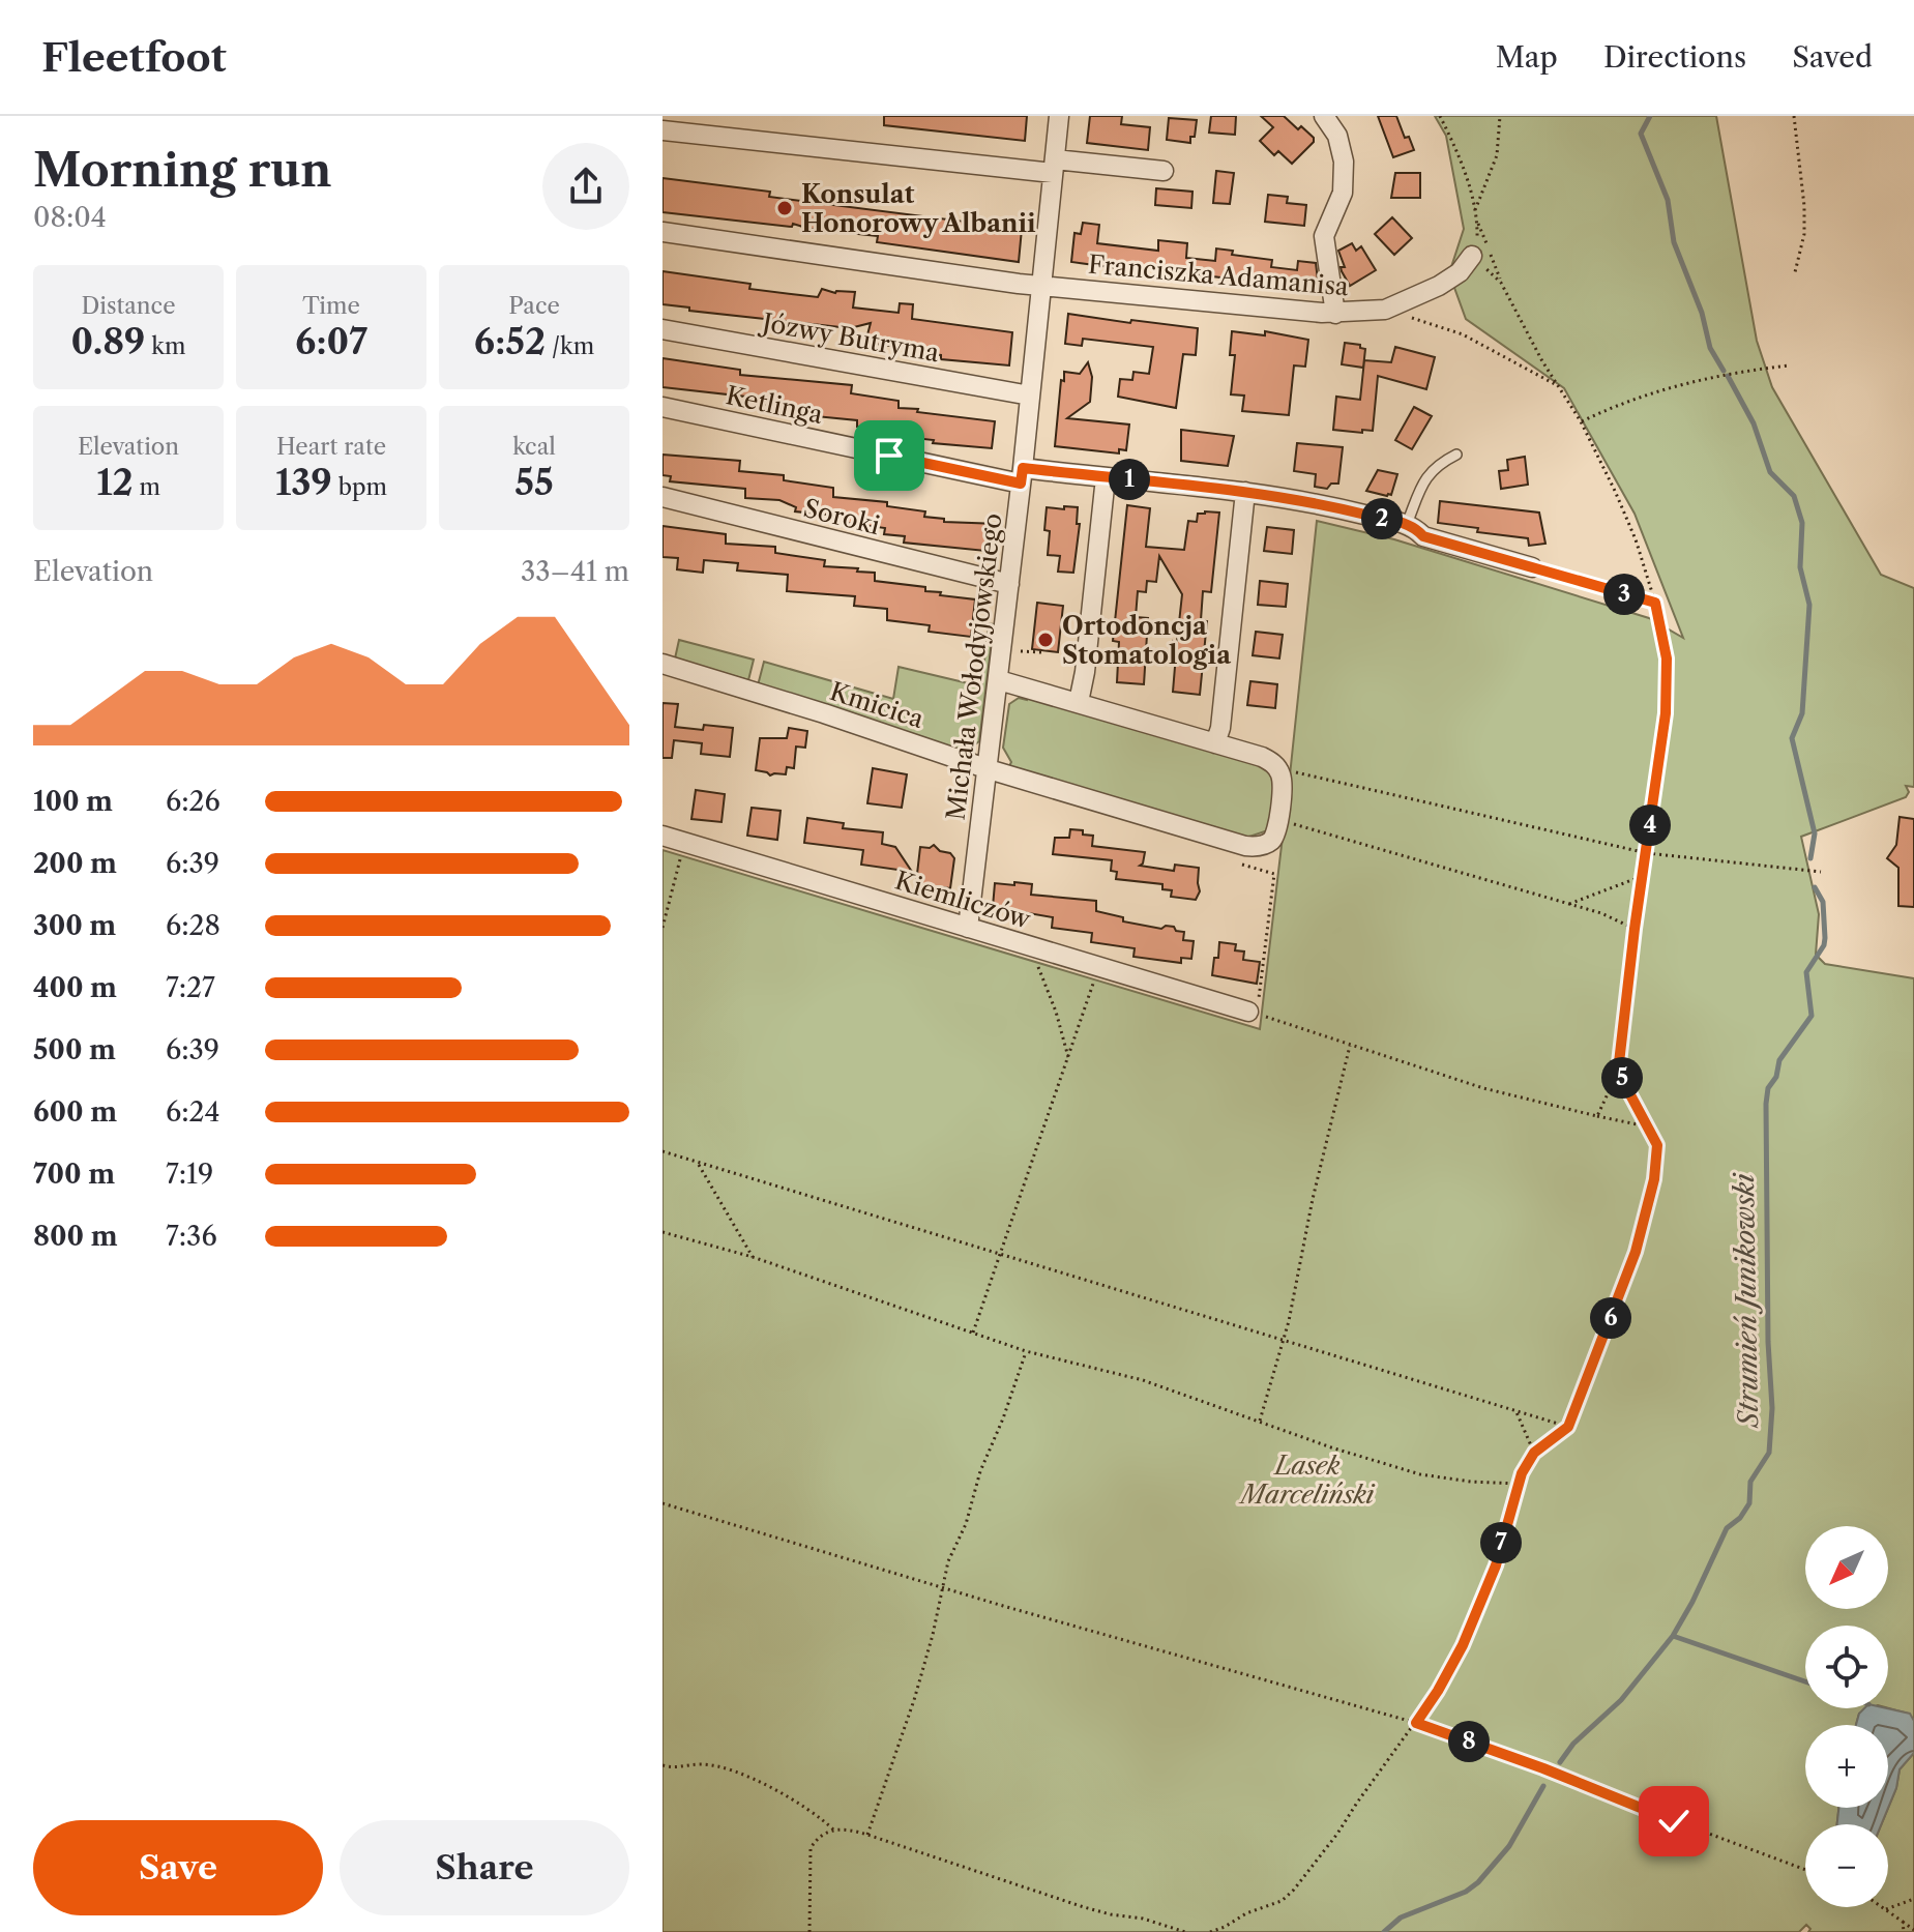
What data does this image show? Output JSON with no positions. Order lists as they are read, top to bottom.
{
  "streets": {
    "street": [
      "Franciszka Adamanisa",
      "Józwy Butryma",
      "Ketlinga",
      "Soroki",
      "Michała Wołodyjowskiego",
      "Kmicica",
      "Kiemliczów"
    ]
  },
  "crossings": [
    ["Franciszka Adamanisa", "Michała Wołodyjowskiego"],
    ["Józwy Butryma", "Michała Wołodyjowskiego"],
    ["Ketlinga", "Michała Wołodyjowskiego"],
    ["Soroki", "Michała Wołodyjowskiego"],
    ["Michała Wołodyjowskiego", "Kmicica"],
    ["Michała Wołodyjowskiego", "Kiemliczów"]
  ],
  "water": ["Strumień Junikowski"],
  "parks": ["Lasek Marceliński"],
  "places": ["Konsulat Honorowy Albanii", "Ortodoncja Stomatologia"],
  "north": "bottom left",
  "page": {
    "header": "Fleetfoot",
    "nav": ["Map", "Directions", "Saved"],
    "heading": ["Morning run", "08:04"],
    "stats": [
      ["Distance", "0.89 km"],
      ["Time", "6:07"],
      ["Pace", "6:52 /km"],
      ["Elevation", "12 m"],
      ["Heart rate", "139 bpm"],
      ["kcal", "55"]
    ],
    "pins": [
      "1",
      "2",
      "3",
      "4",
      "5",
      "6",
      "7",
      "8"
    ],
    "chart": ["Elevation", "33–41 m"],
    "list": [
      {
        "name": "100 m",
        "note": "6:26"
      },
      {
        "name": "200 m",
        "note": "6:39"
      },
      {
        "name": "300 m",
        "note": "6:28"
      },
      {
        "name": "400 m",
        "note": "7:27"
      },
      {
        "name": "500 m",
        "note": "6:39"
      },
      {
        "name": "600 m",
        "note": "6:24"
      },
      {
        "name": "700 m",
        "note": "7:19"
      },
      {
        "name": "800 m",
        "note": "7:36"
      }
    ],
    "map_buttons": ["+", "−"],
    "buttons": ["Save", "Share"]
  }
}
